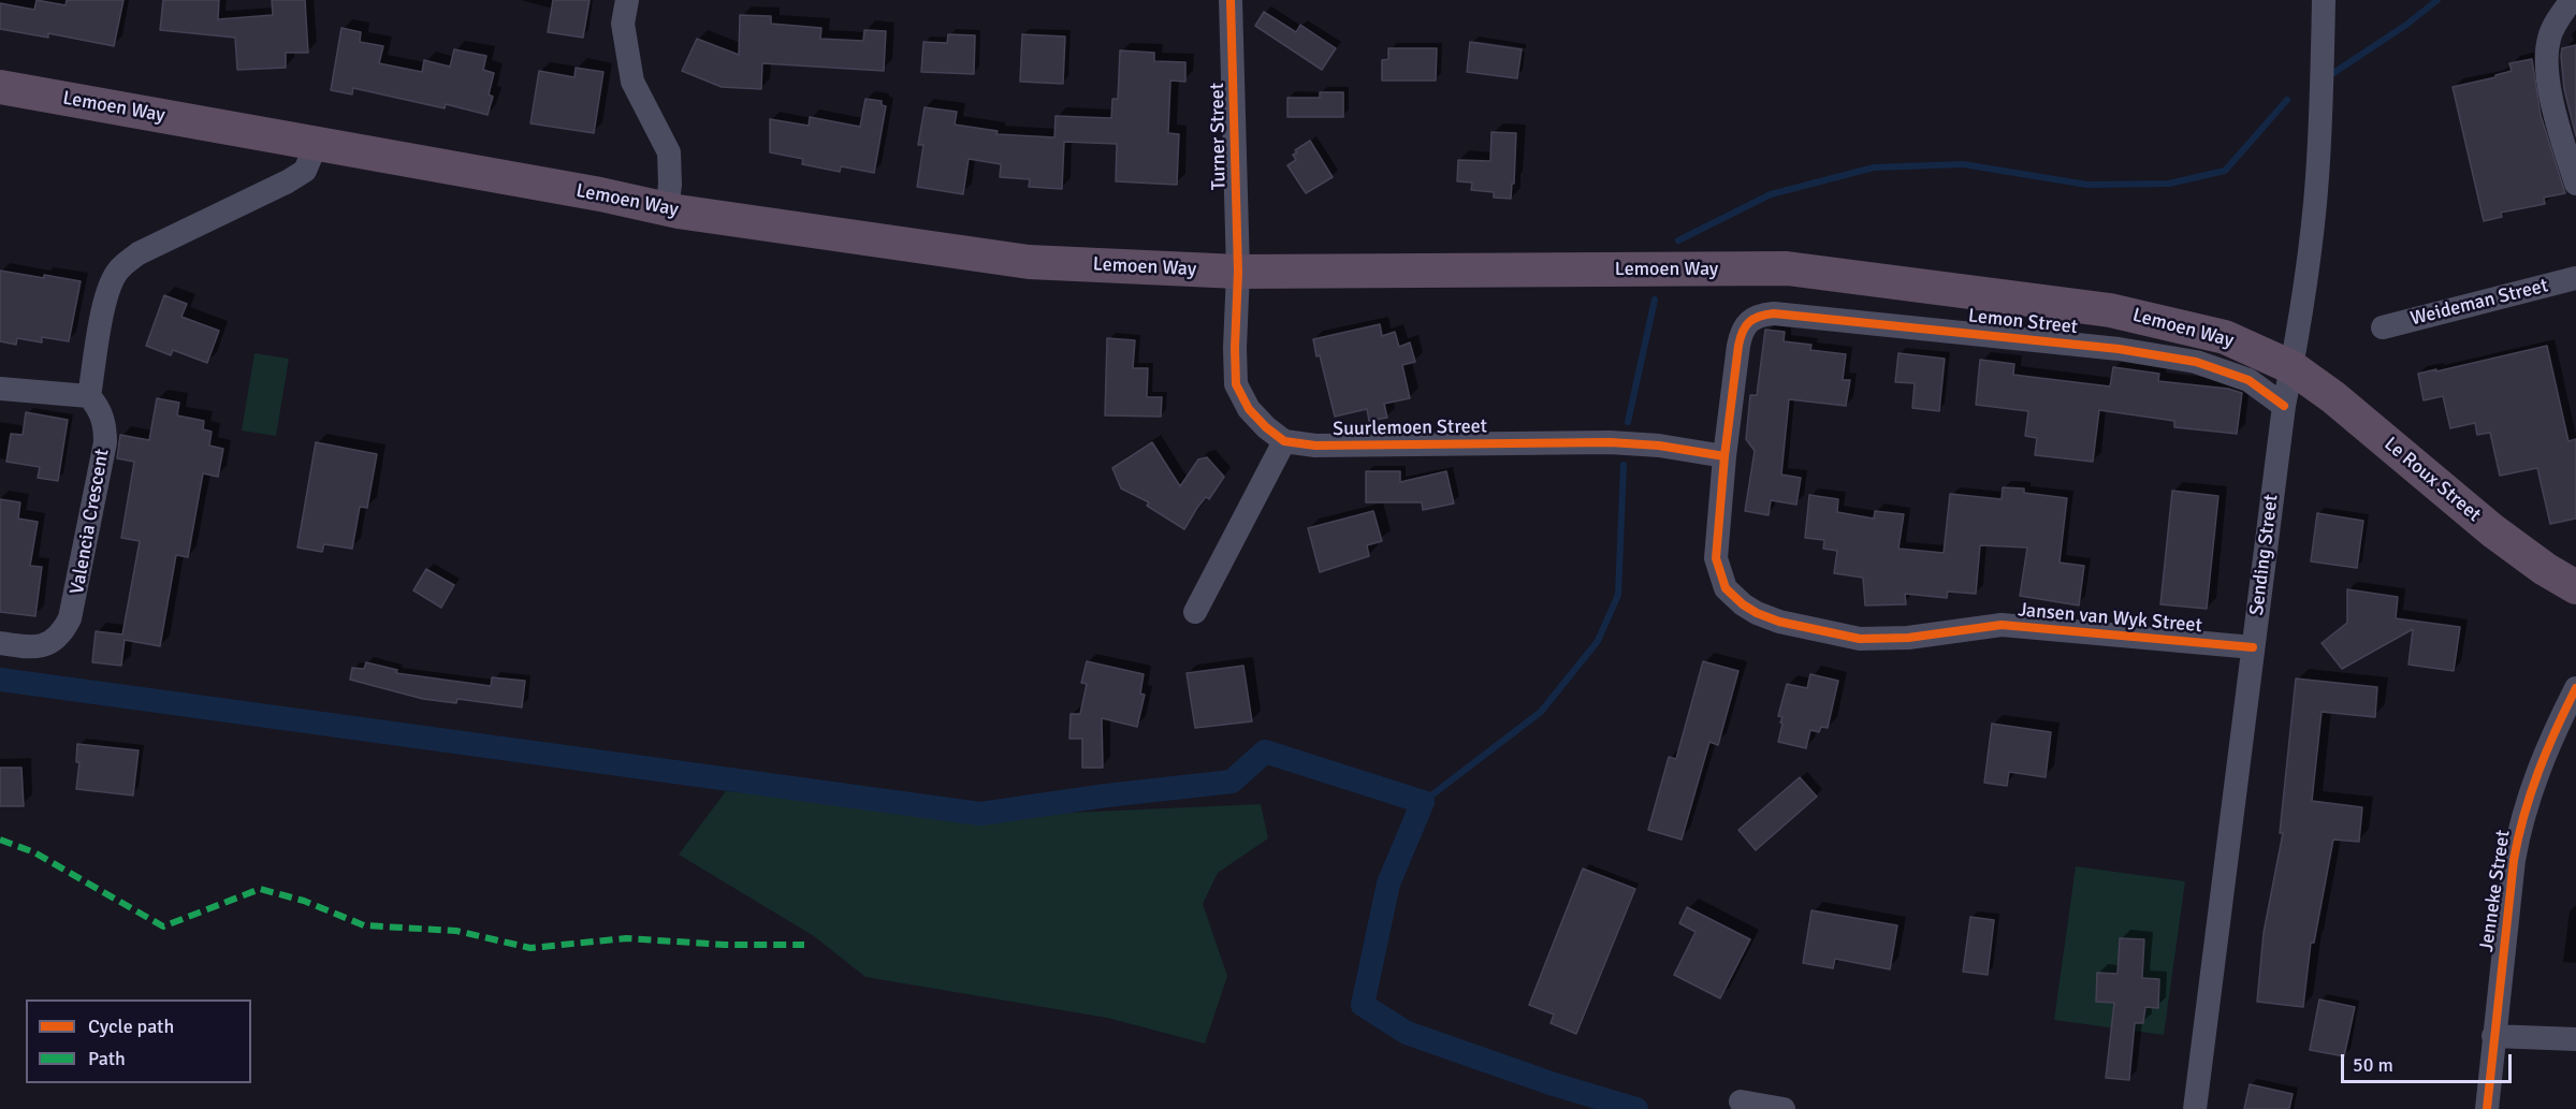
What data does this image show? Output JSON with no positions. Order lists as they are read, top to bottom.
{
  "streets": {
    "highway": ["Lemoen Way", "Le Roux Street"],
    "street": [
      "Turner Street",
      "Weideman Street",
      "Lemon Street",
      "Suurlemoen Street",
      "Valencia Crescent",
      "Sending Street",
      "Jansen van Wyk Street",
      "Jenneke Street"
    ]
  },
  "crossings": [
    ["Lemoen Way", "Turner Street"],
    ["Lemoen Way", "Le Roux Street"],
    ["Lemoen Way", "Sending Street"],
    ["Lemon Street", "Sending Street"],
    ["Lemon Street", "Jansen van Wyk Street"],
    ["Suurlemoen Street", "Jansen van Wyk Street"],
    ["Le Roux Street", "Sending Street"],
    ["Sending Street", "Jansen van Wyk Street"]
  ],
  "legend": ["Cycle path", "Path"],
  "scale_bar": "50 m"
}
